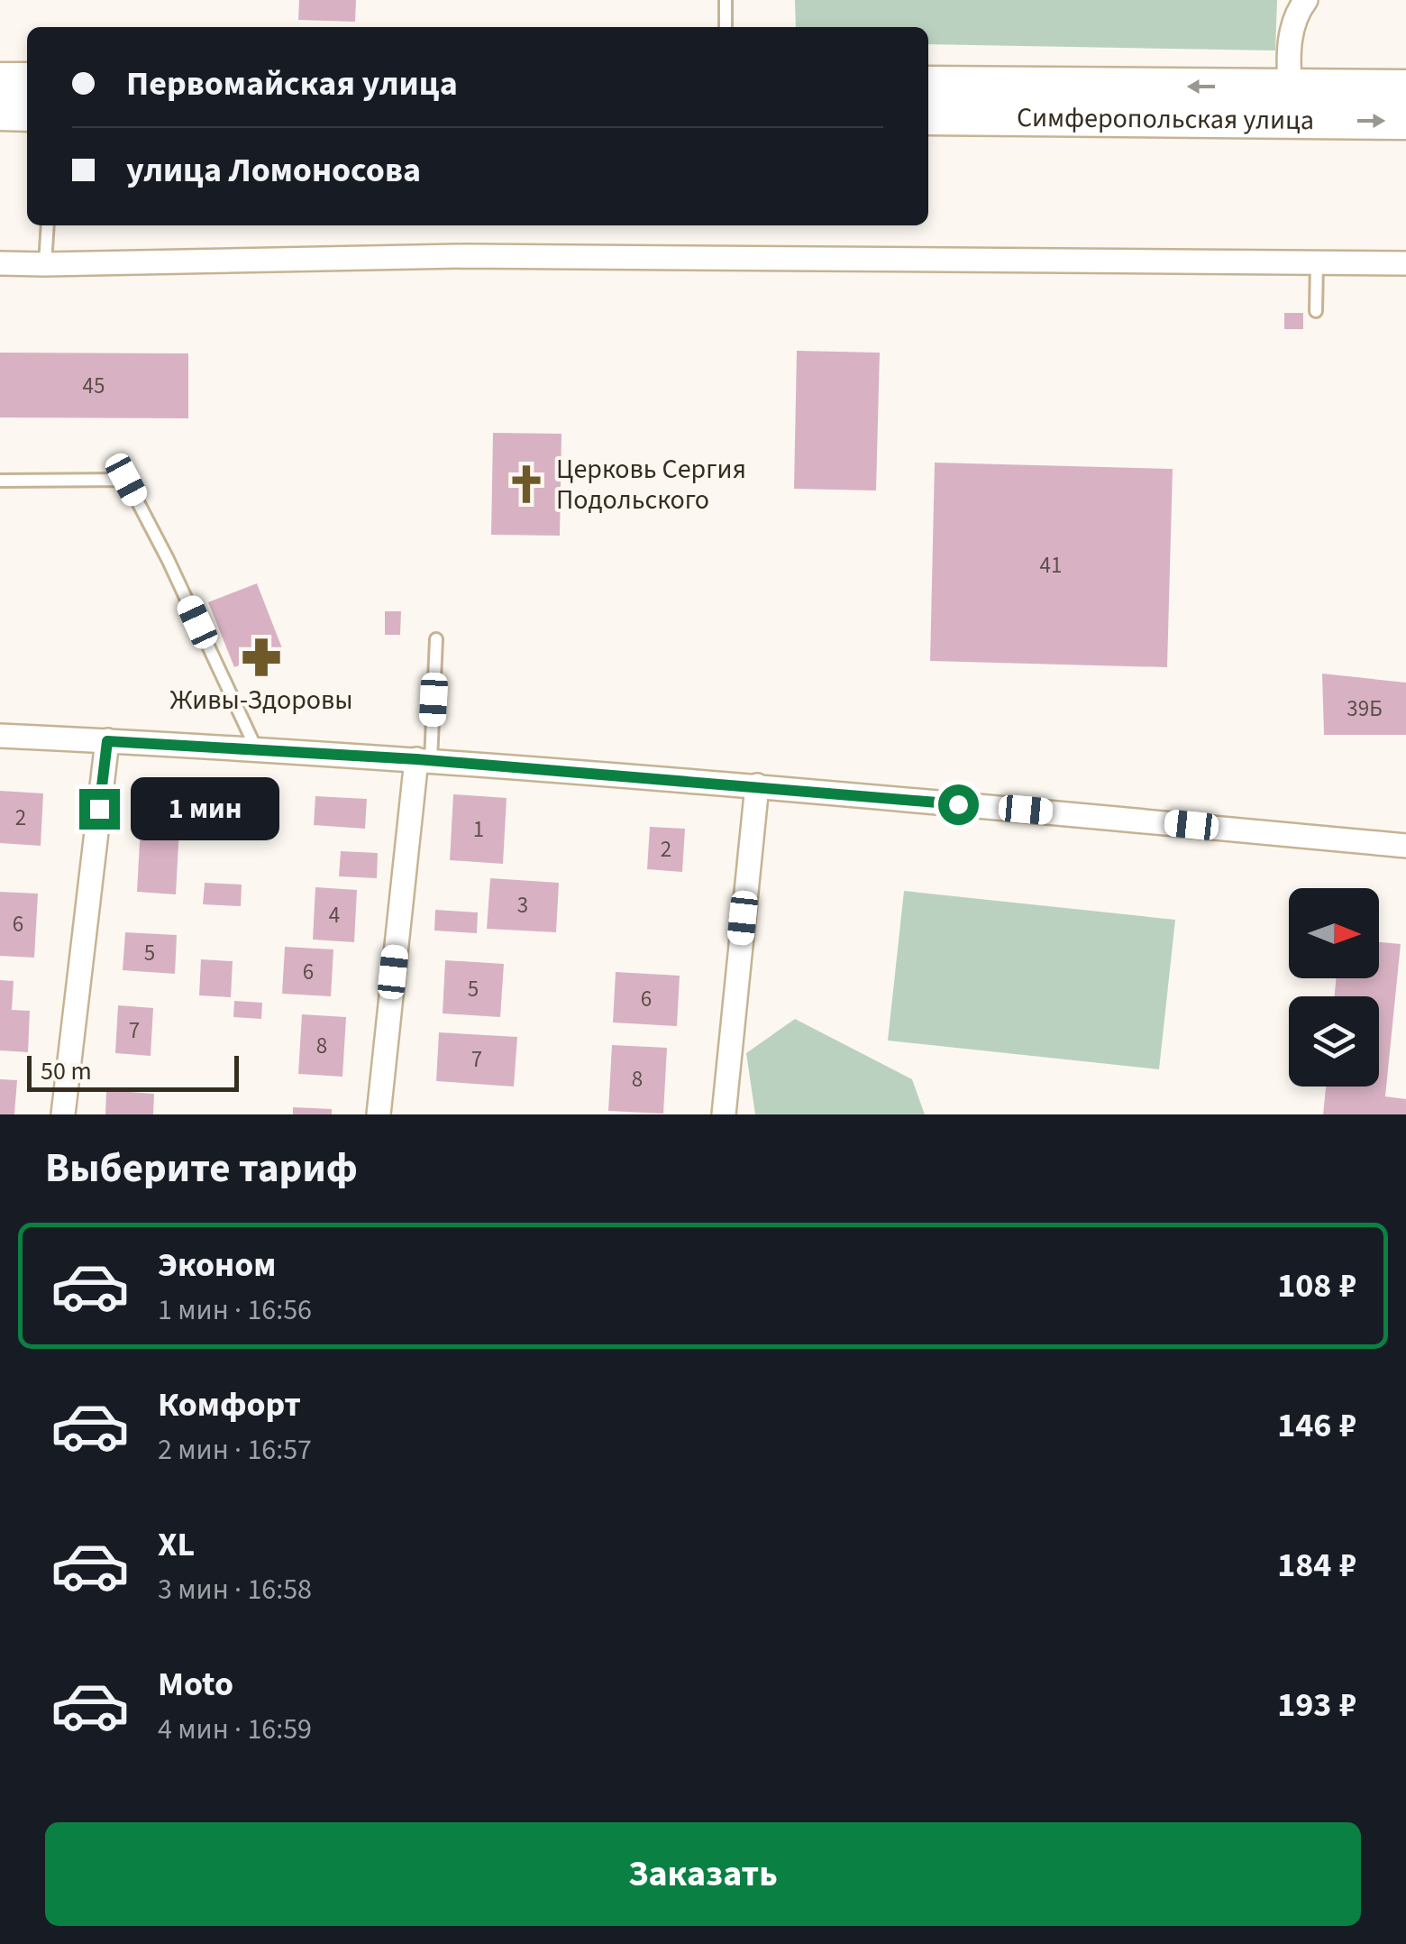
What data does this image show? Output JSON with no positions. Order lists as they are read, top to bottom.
{
  "streets": {
    "main road": ["Симферопольская улица"]
  },
  "places": {
    "church": ["Церковь Сергия Подольского"],
    "pharmacy": ["Живы-Здоровы"]
  },
  "house_numbers": [
    "45",
    "41",
    "39Б",
    "2",
    "1",
    "2",
    "3",
    "4",
    "6",
    "5",
    "6",
    "5",
    "6",
    "7",
    "8",
    "7",
    "8"
  ],
  "scale_bar": "50 m",
  "north": "right",
  "page": {
    "banner": ["Первомайская улица", "улица Ломоносова"],
    "bubble": "1 мин",
    "scale": "50 m",
    "heading": "Выберите тариф",
    "list": [
      {
        "name": "Эконом",
        "note": "1 мин · 16:56",
        "value": "108 ₽"
      },
      {
        "name": "Комфорт",
        "note": "2 мин · 16:57",
        "value": "146 ₽"
      },
      {
        "name": "XL",
        "note": "3 мин · 16:58",
        "value": "184 ₽"
      },
      {
        "name": "Moto",
        "note": "4 мин · 16:59",
        "value": "193 ₽"
      }
    ],
    "buttons": "Заказать"
  }
}
